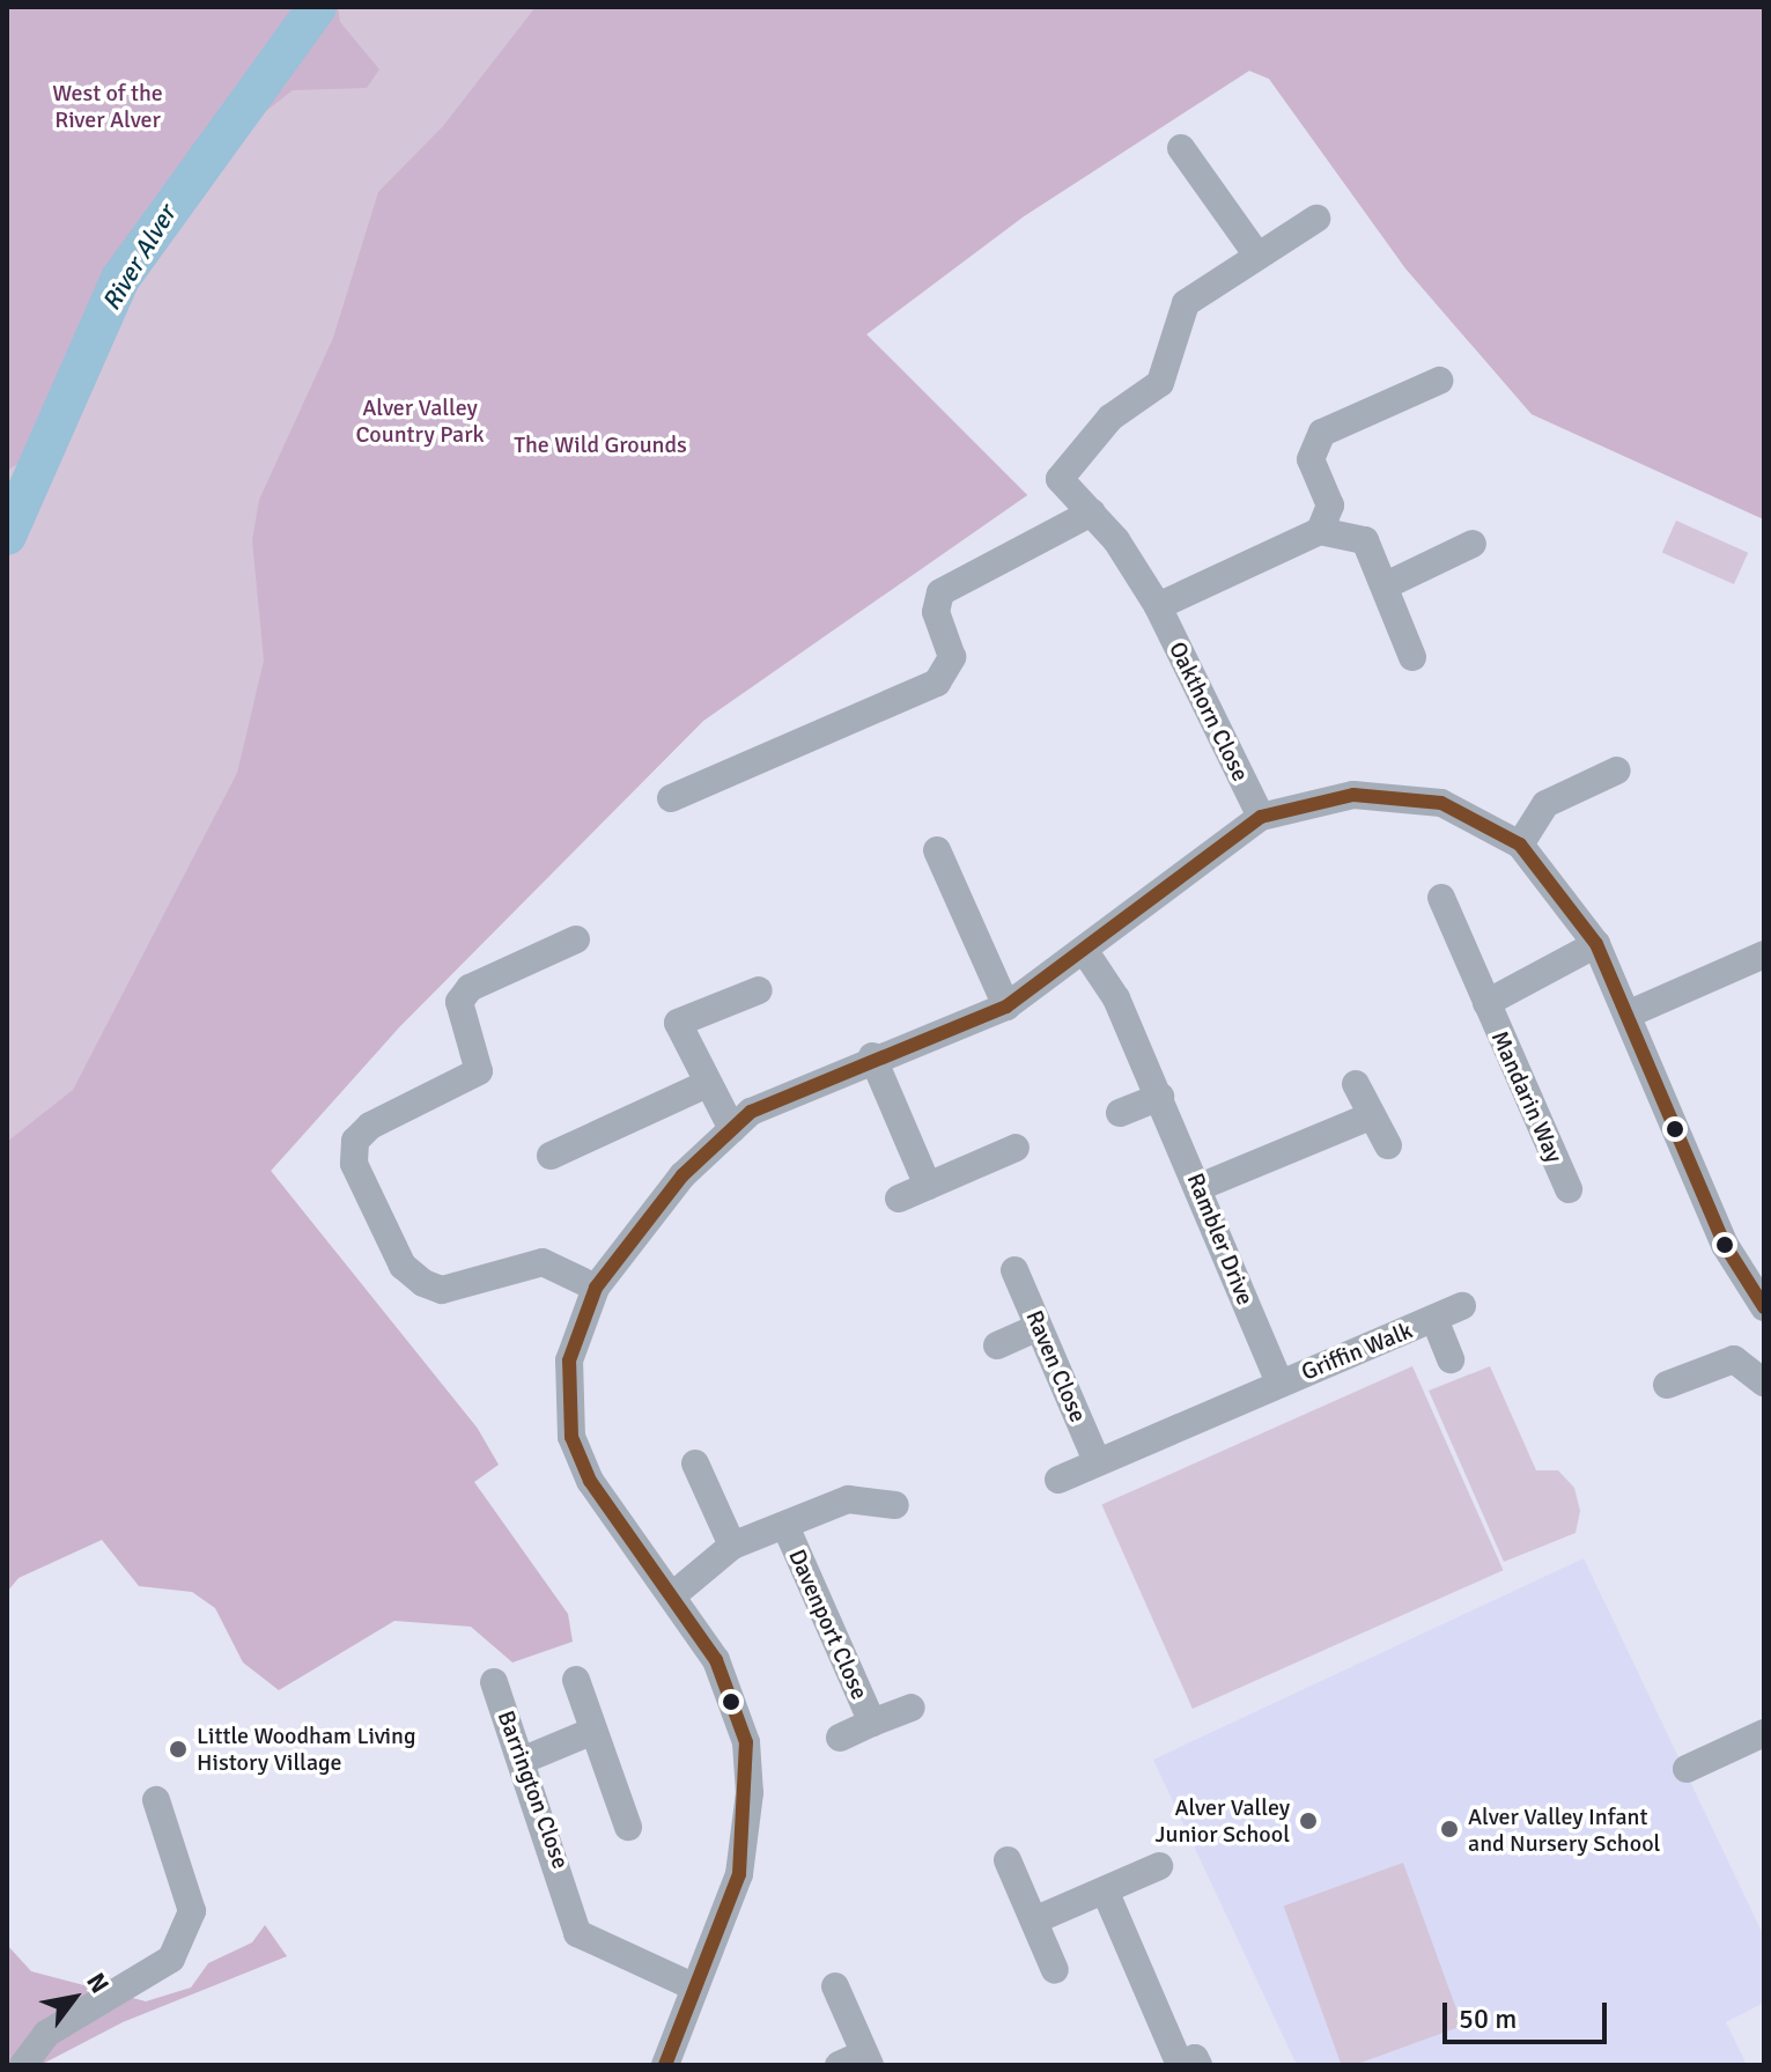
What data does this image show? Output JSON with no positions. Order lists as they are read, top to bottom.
{
  "streets": {
    "street": [
      "Oakthorn Close",
      "Mandarin Way",
      "Rambler Drive",
      "Griffin Walk",
      "Raven Close",
      "Davenport Close",
      "Barrington Close"
    ]
  },
  "crossings": [
    ["Rambler Drive", "Griffin Walk"]
  ],
  "water": ["River Alver"],
  "parks": ["West of the River Alver", "Alver Valley Country Park", "The Wild Grounds"],
  "places": ["Little Woodham Living History Village", "Alver Valley Junior School", "Alver Valley Infant and Nursery School"],
  "scale_bar": "50 m",
  "north": "top right"
}
